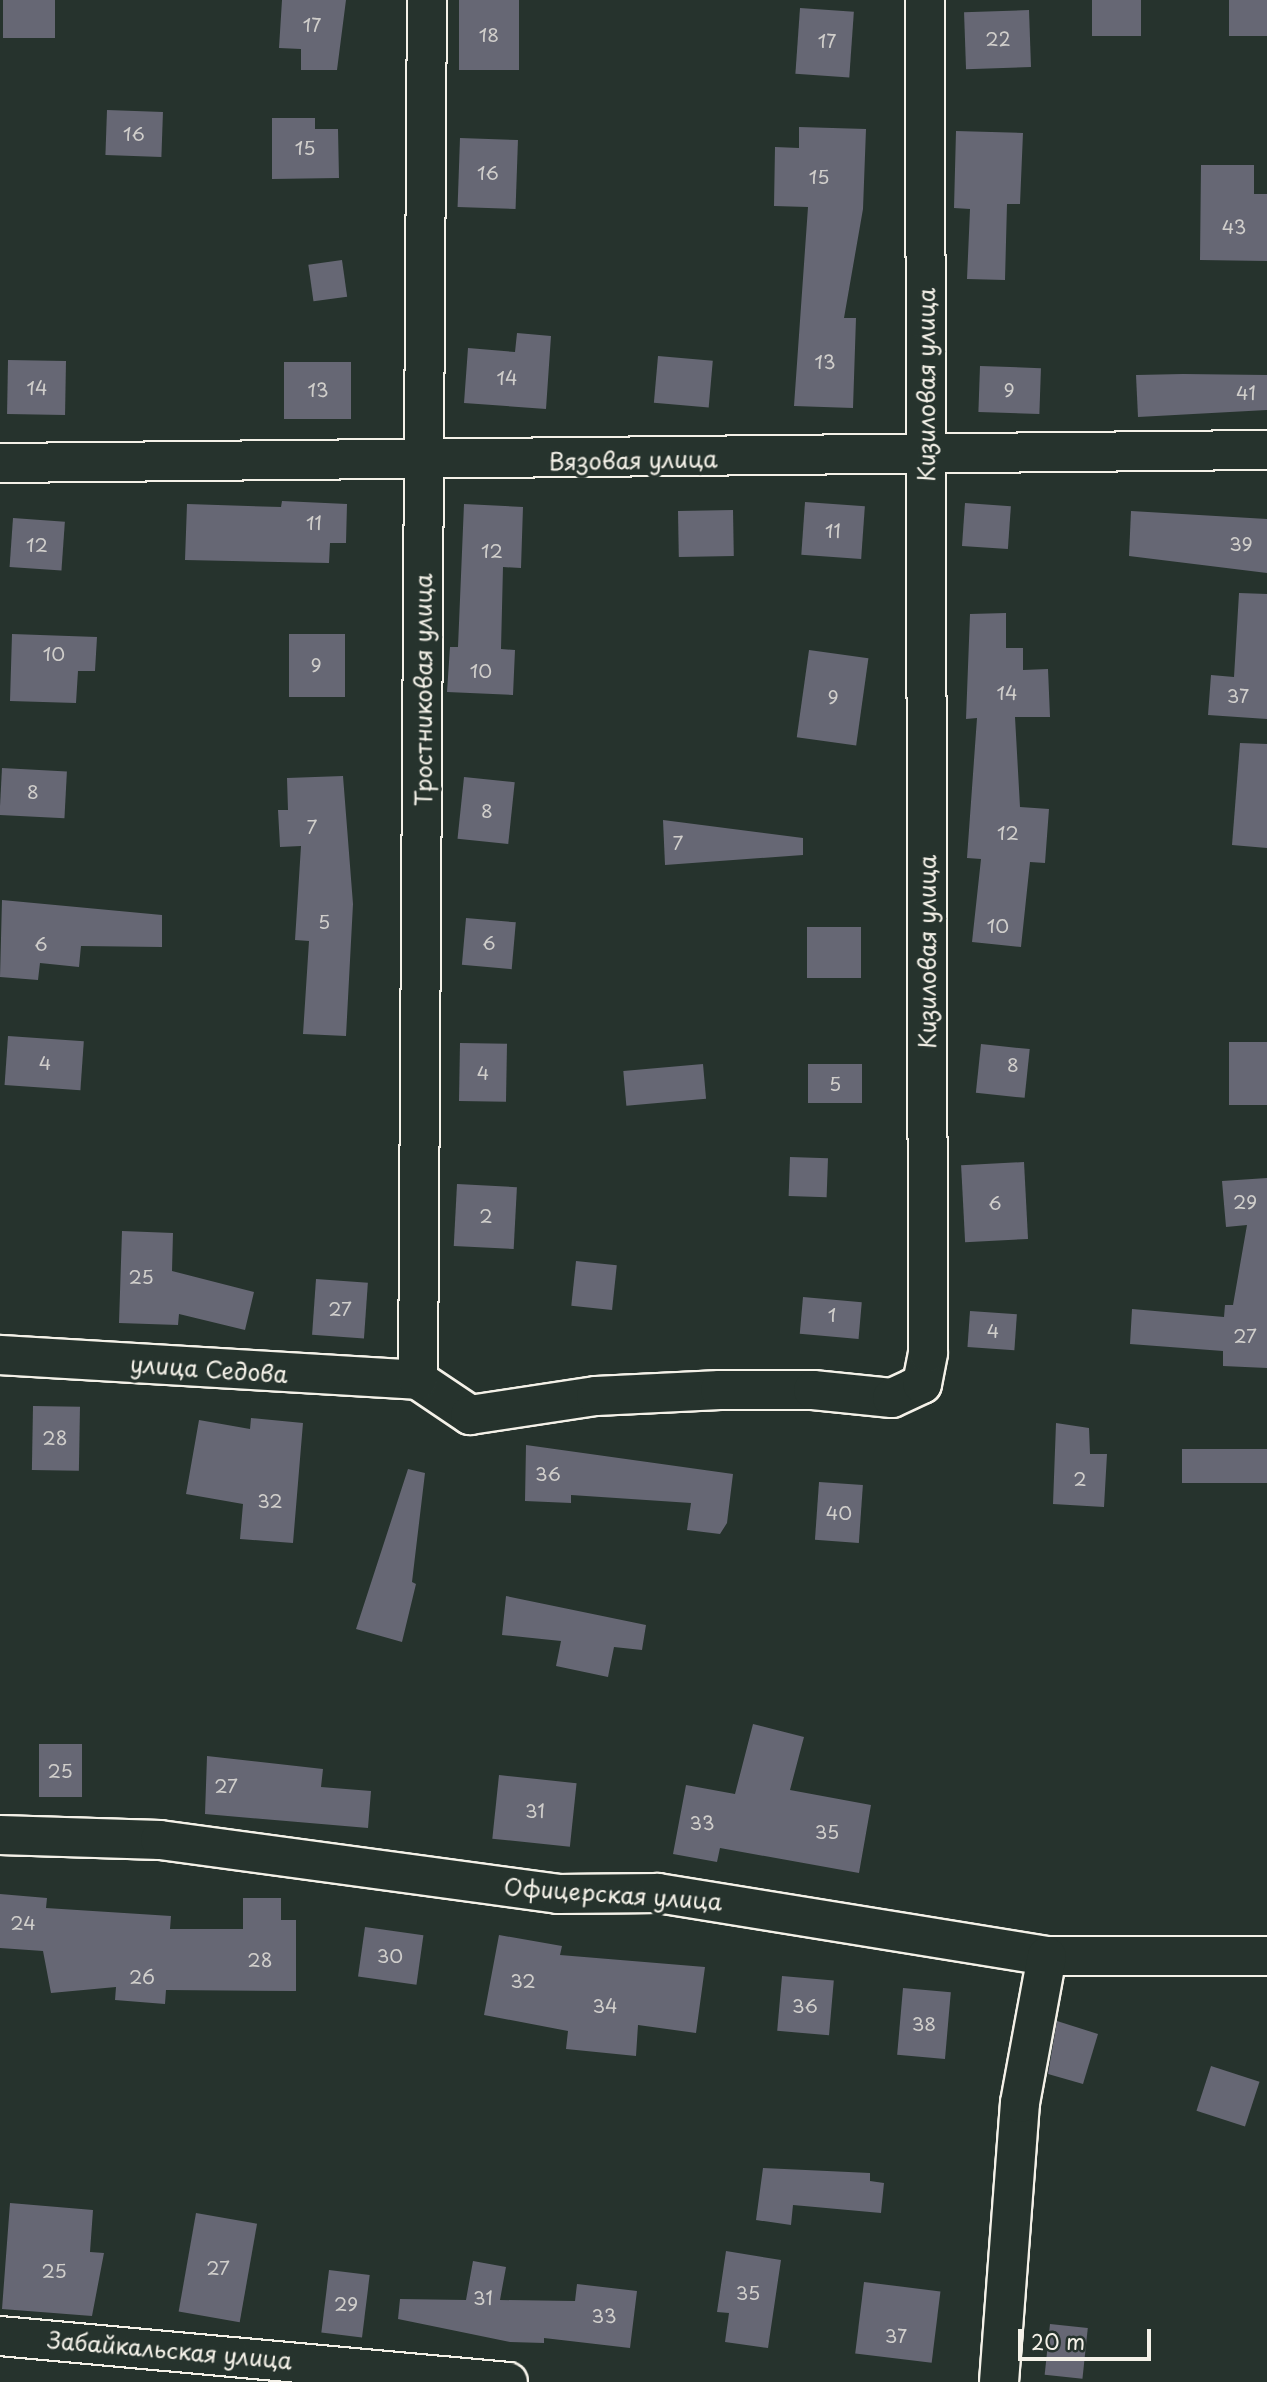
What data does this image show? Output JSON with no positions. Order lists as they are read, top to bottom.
{
  "streets": {
    "street": [
      "Кизиловая улица",
      "Вязовая улица",
      "Тростниковая улица",
      "улица Седова",
      "Офицерская улица",
      "Забайкальская улица"
    ]
  },
  "crossings": [
    ["Кизиловая улица", "Вязовая улица"],
    ["Кизиловая улица", "Тростниковая улица"],
    ["Кизиловая улица", "улица Седова"],
    ["Вязовая улица", "Тростниковая улица"],
    ["Тростниковая улица", "улица Седова"]
  ],
  "house_numbers": [
    "17",
    "18",
    "22",
    "17",
    "16",
    "15",
    "16",
    "15",
    "43",
    "13",
    "14",
    "14",
    "13",
    "9",
    "41",
    "11",
    "11",
    "39",
    "12",
    "12",
    "10",
    "9",
    "10",
    "14",
    "37",
    "9",
    "8",
    "8",
    "7",
    "12",
    "7",
    "5",
    "10",
    "6",
    "6",
    "4",
    "8",
    "4",
    "5",
    "29",
    "6",
    "2",
    "25",
    "27",
    "1",
    "4",
    "27",
    "28",
    "36",
    "2",
    "32",
    "40",
    "25",
    "27",
    "31",
    "33",
    "35",
    "24",
    "30",
    "28",
    "26",
    "32",
    "34",
    "36",
    "38",
    "27",
    "25",
    "35",
    "31",
    "29",
    "33",
    "37"
  ],
  "scale_bar": "20 m"
}
